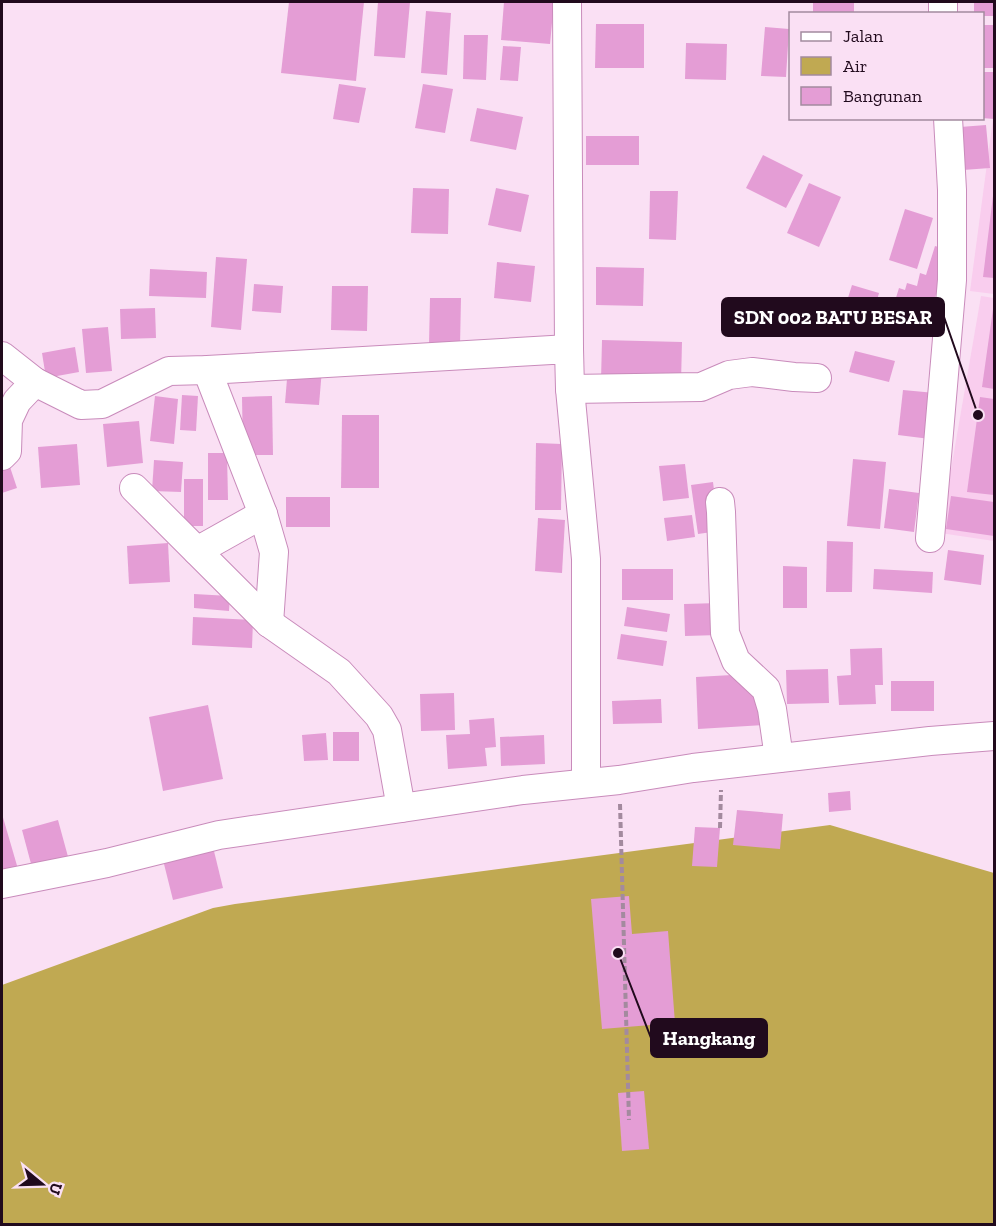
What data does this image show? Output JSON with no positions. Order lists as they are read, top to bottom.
{
  "places": ["SDN 002 BATU BESAR", "Hangkang"],
  "legend": ["Jalan", "Air", "Bangunan"],
  "north": "right"
}
